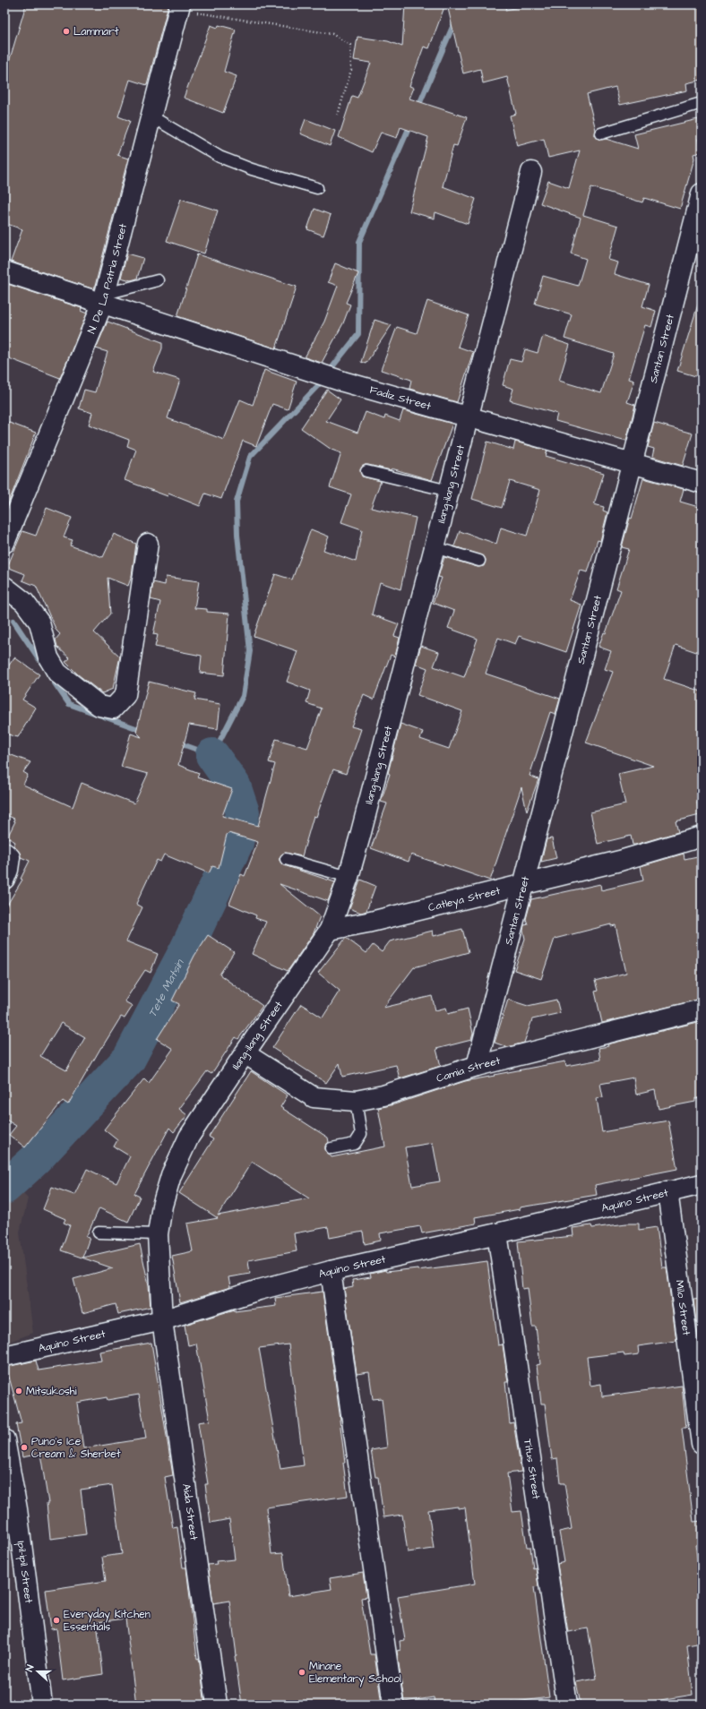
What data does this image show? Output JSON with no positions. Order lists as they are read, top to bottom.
{
  "streets": {
    "street": [
      "N. De La Patria Street",
      "Santan Street",
      "Fadiz Street",
      "Ilang-ilang Street",
      "Catleya Street",
      "Camia Street",
      "Aquino Street",
      "Milo Street",
      "Titus Street",
      "Aida Street",
      "Ipil-ipil Street"
    ]
  },
  "crossings": [
    ["N. De La Patria Street", "Fadiz Street"],
    ["Santan Street", "Fadiz Street"],
    ["Santan Street", "Catleya Street"],
    ["Santan Street", "Camia Street"],
    ["Fadiz Street", "Ilang-ilang Street"],
    ["Ilang-ilang Street", "Catleya Street"],
    ["Ilang-ilang Street", "Camia Street"],
    ["Ilang-ilang Street", "Aquino Street"],
    ["Ilang-ilang Street", "Aida Street"],
    ["Aquino Street", "Milo Street"],
    ["Aquino Street", "Titus Street"],
    ["Aquino Street", "Aida Street"]
  ],
  "water": ["Tete Matsin"],
  "places": [
    "Lammart",
    "Mitsukoshi",
    "Puno's Ice Cream & Sherbet",
    "Everyday Kitchen Essentials",
    "Minane Elementary School"
  ],
  "north": "left"
}
